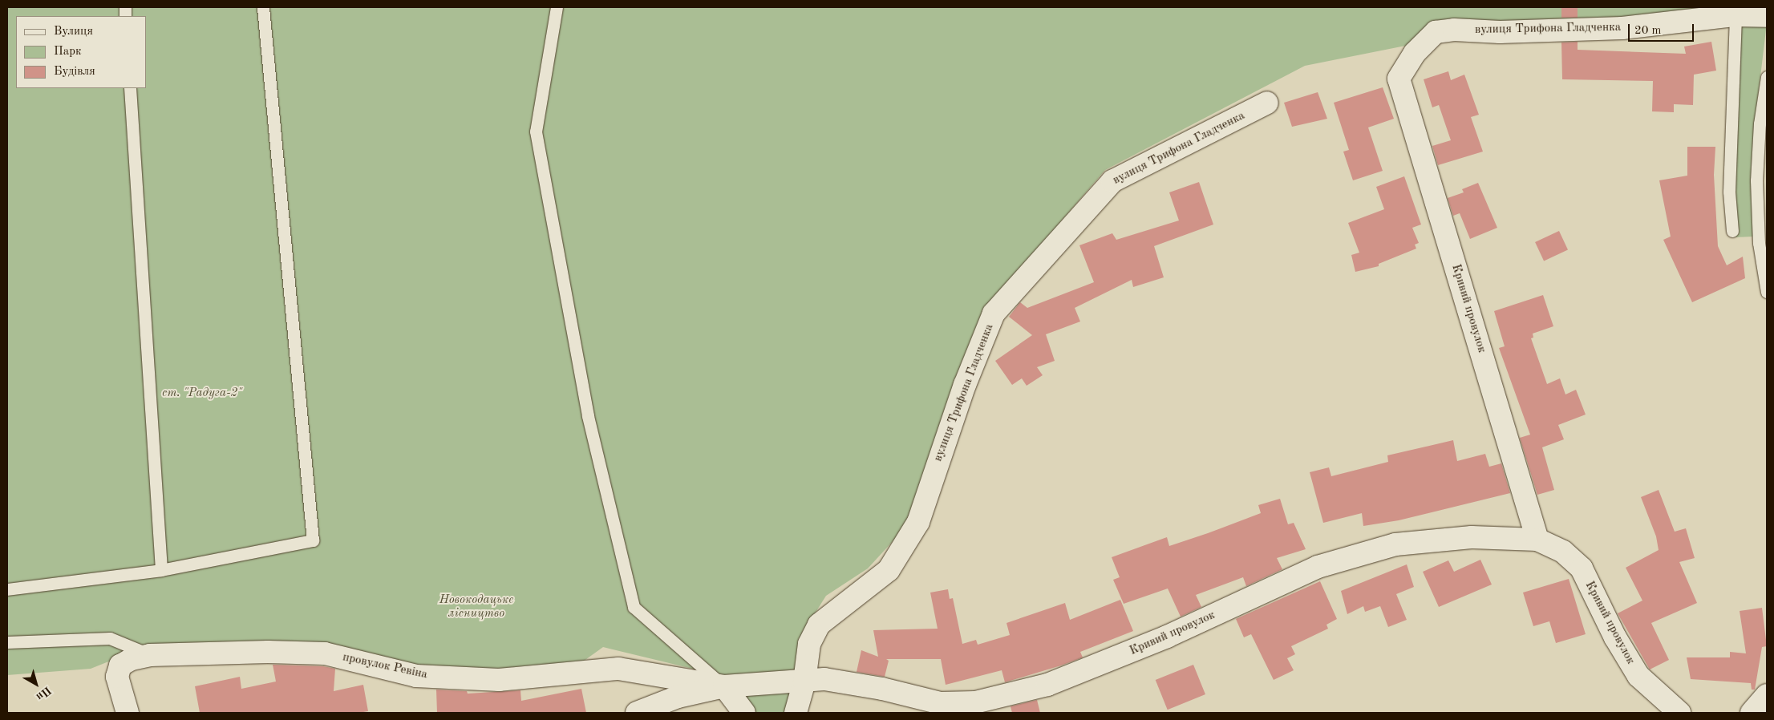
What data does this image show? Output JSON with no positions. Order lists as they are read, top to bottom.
{
  "streets": {
    "street": ["вулиця Трифона Гладченка", "Кривий провулок", "провулок Ревіна"]
  },
  "crossings": [
    ["вулиця Трифона Гладченка", "Кривий провулок"],
    ["вулиця Трифона Гладченка", "провулок Ревіна"],
    ["Кривий провулок", "провулок Ревіна"]
  ],
  "parks": ["ст. \"Радуга-2\"", "Новокодацьке лісництво"],
  "legend": ["Вулиця", "Парк", "Будівля"],
  "scale_bar": "20 m",
  "north": "bottom right"
}
